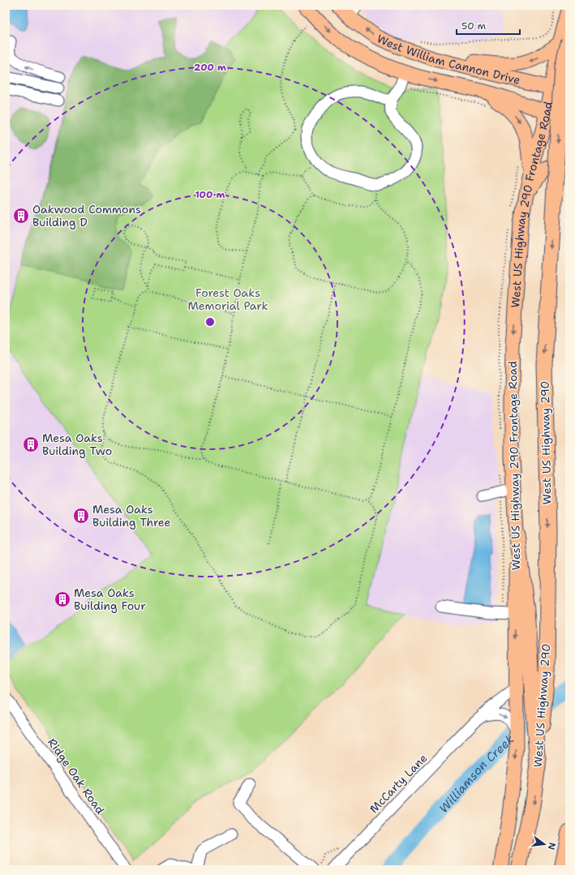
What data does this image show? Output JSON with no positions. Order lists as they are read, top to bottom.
{
  "streets": {
    "highway": ["West US Highway 290"],
    "main road": ["West William Cannon Drive", "West US Highway 290 Frontage Road"],
    "street": ["Ridge Oak Road", "McCarty Lane"]
  },
  "crossings": [
    ["West William Cannon Drive", "West US Highway 290 Frontage Road"],
    ["West US Highway 290 Frontage Road", "West US Highway 290"],
    ["West US Highway 290 Frontage Road", "McCarty Lane"]
  ],
  "one_way": ["West US Highway 290 Frontage Road"],
  "water": ["Williamson Creek"],
  "parks": ["Forest Oaks Memorial Park"],
  "places": {
    "building": [
      "Oakwood Commons Building D",
      "Mesa Oaks Building Two",
      "Mesa Oaks Building Three",
      "Mesa Oaks Building Four"
    ]
  },
  "scale_bar": "50 m",
  "north": "right",
  "rings": ["200 m", "100 m"]
}
